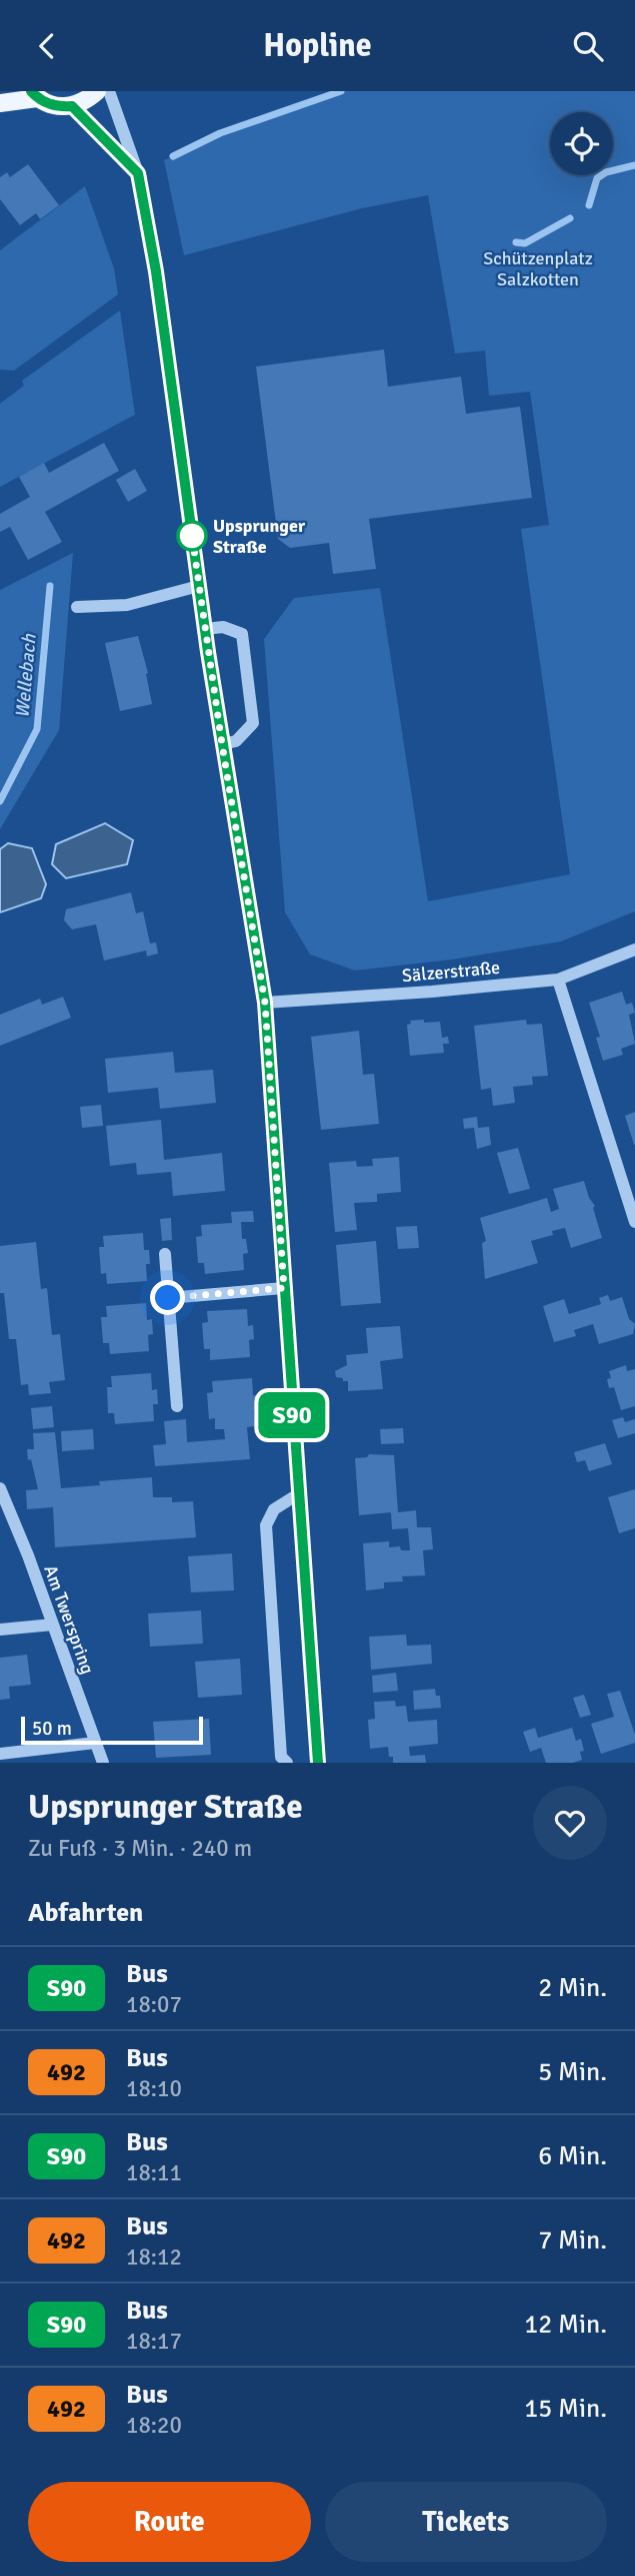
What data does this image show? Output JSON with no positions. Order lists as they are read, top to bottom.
{
  "streets": {
    "street": ["Sälzerstraße", "Am Twerspring"]
  },
  "water": ["Wellebach"],
  "parks": ["Schützenplatz Salzkotten"],
  "places": ["Upsprunger Straße"],
  "lines": ["bus line S90"],
  "scale_bar": "50 m",
  "page": {
    "header": "Hopline",
    "on_map": "S90",
    "scale": "50 m",
    "heading": [
      ["Upsprunger Straße", "Zu Fuß · 3 Min. · 240 m"],
      "Abfahrten"
    ],
    "list": [
      {
        "mark": "S90",
        "name": "Bus",
        "note": "18:07",
        "value": "2 Min."
      },
      {
        "mark": "492",
        "name": "Bus",
        "note": "18:10",
        "value": "5 Min."
      },
      {
        "mark": "S90",
        "name": "Bus",
        "note": "18:11",
        "value": "6 Min."
      },
      {
        "mark": "492",
        "name": "Bus",
        "note": "18:12",
        "value": "7 Min."
      },
      {
        "mark": "S90",
        "name": "Bus",
        "note": "18:17",
        "value": "12 Min."
      },
      {
        "mark": "492",
        "name": "Bus",
        "note": "18:20",
        "value": "15 Min."
      }
    ],
    "buttons": ["Route", "Tickets"]
  }
}
